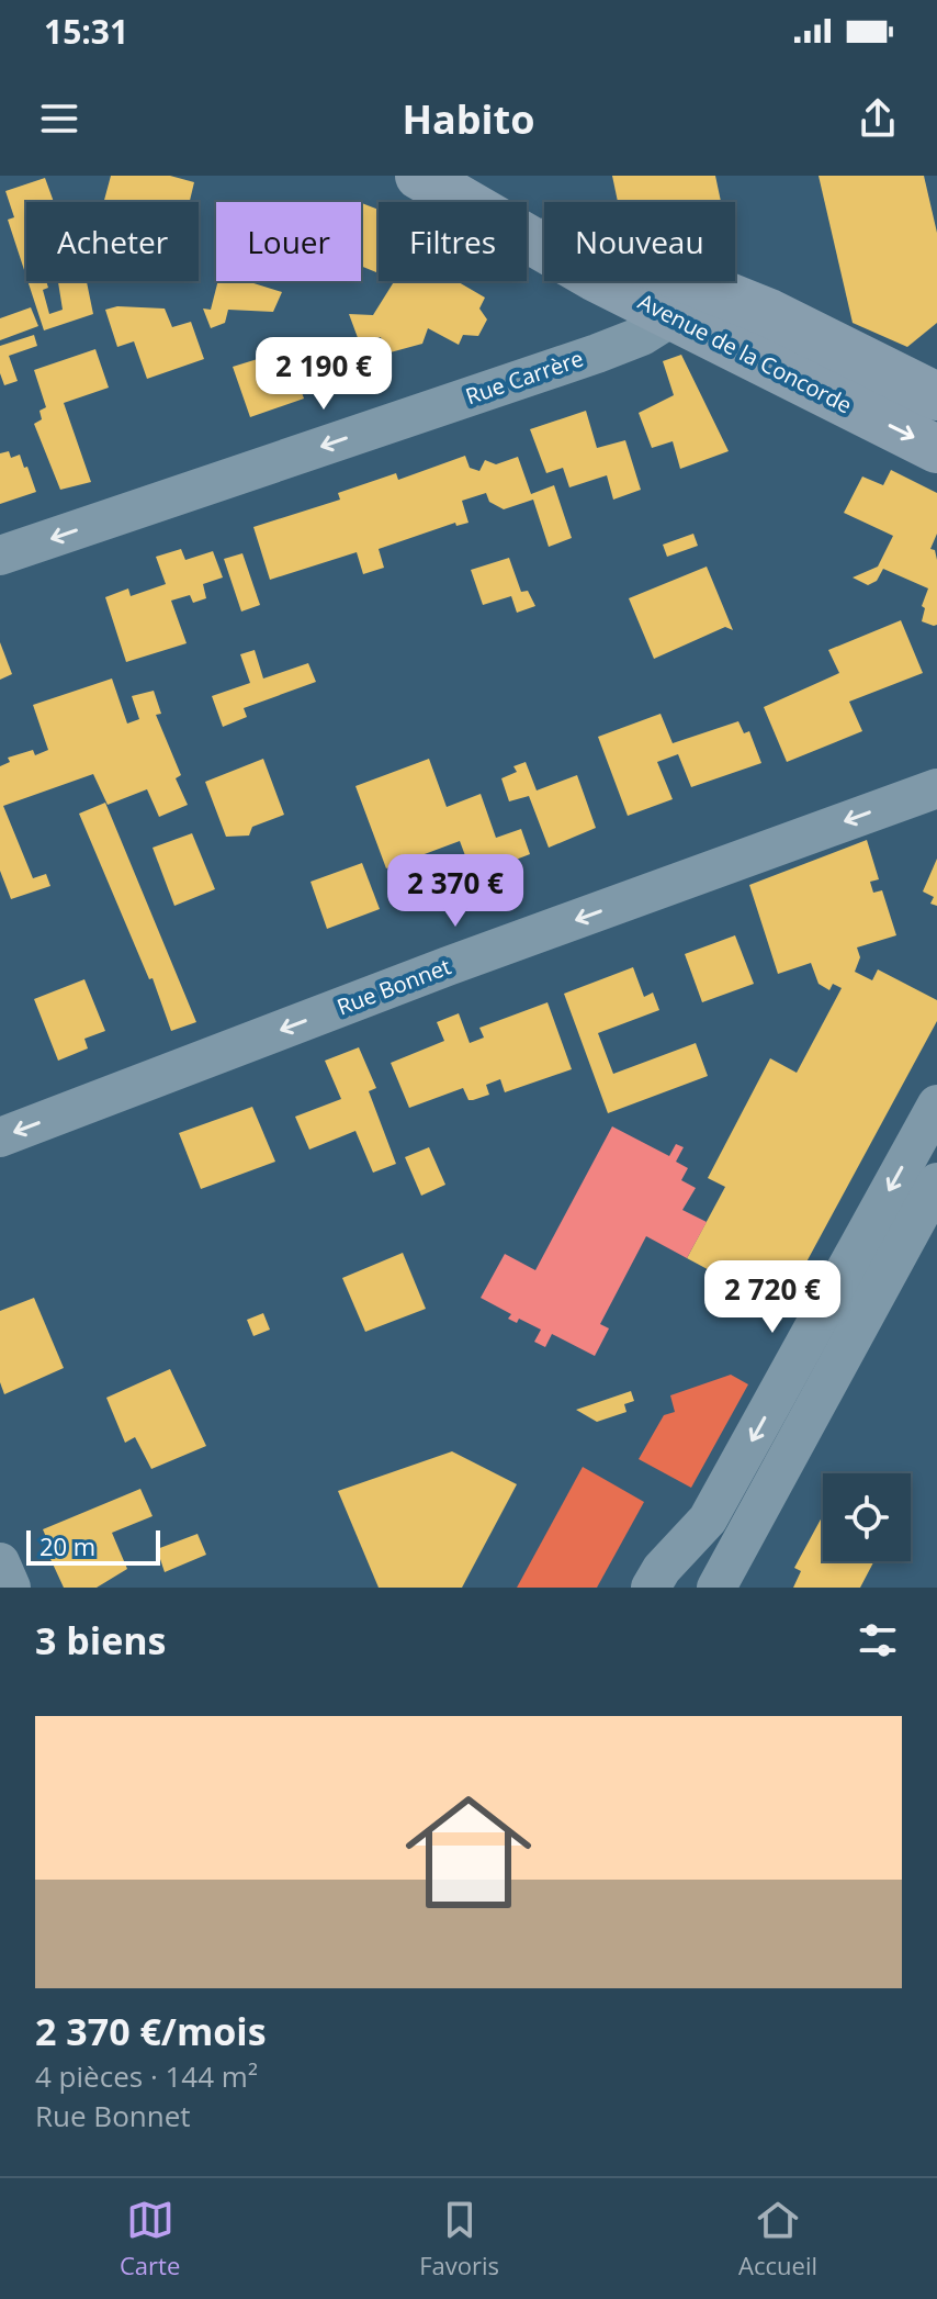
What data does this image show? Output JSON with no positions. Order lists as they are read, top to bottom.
{
  "streets": {
    "main road": ["Avenue de la Concorde"],
    "street": ["Rue Carrère", "Rue Bonnet"]
  },
  "crossings": [
    ["Avenue de la Concorde", "Rue Carrère"]
  ],
  "one_way": ["Rue Carrère", "Rue Bonnet"],
  "scale_bar": "20 m",
  "page": {
    "status": "15:31",
    "header": "Habito",
    "chip": [
      "Acheter",
      "Louer",
      "Filtres",
      "Nouveau"
    ],
    "price": ["2 190 €", "2 370 €", "2 720 €"],
    "scale": "20 m",
    "heading": "3 biens",
    "list": [
      {
        "name": "2 370 €/mois",
        "note": "4 pièces · 144 m² · Rue Bonnet"
      }
    ],
    "tabs": ["Carte", "Favoris", "Accueil"]
  }
}
